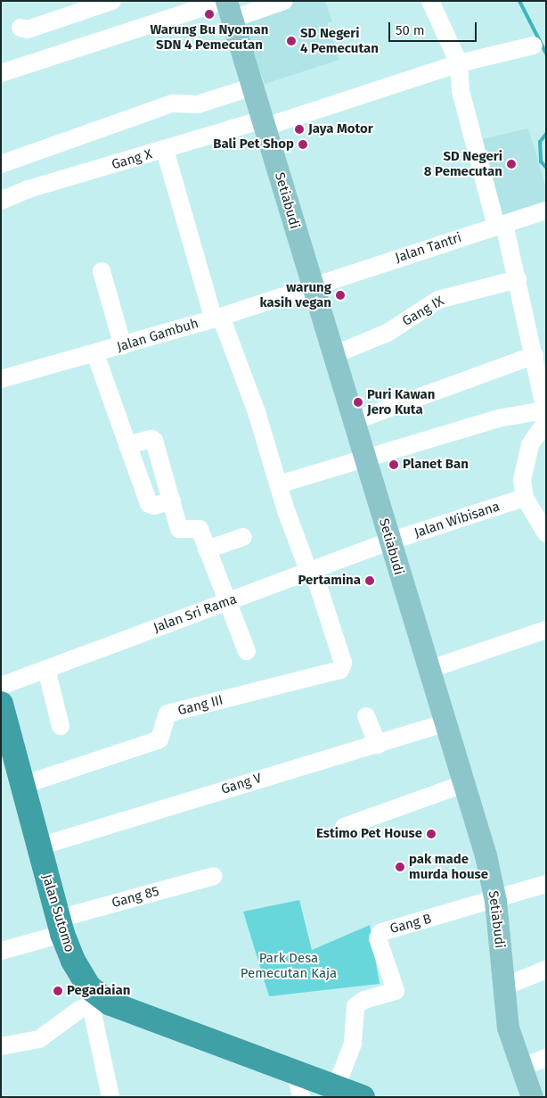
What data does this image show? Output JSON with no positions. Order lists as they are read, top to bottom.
{
  "streets": {
    "highway": ["Jalan Sutomo"],
    "main road": ["Setiabudi"],
    "street": [
      "Gang X",
      "Jalan Tantri",
      "Gang IX",
      "Jalan Gambuh",
      "Jalan Wibisana",
      "Jalan Sri Rama",
      "Gang III",
      "Gang V",
      "Gang 85",
      "Gang B"
    ]
  },
  "crossings": [
    ["Gang X", "Setiabudi"],
    ["Setiabudi", "Jalan Tantri"],
    ["Setiabudi", "Gang IX"],
    ["Setiabudi", "Jalan Gambuh"],
    ["Setiabudi", "Jalan Wibisana"],
    ["Setiabudi", "Jalan Sri Rama"],
    ["Setiabudi", "Gang V"],
    ["Setiabudi", "Gang B"],
    ["Jalan Tantri", "Jalan Gambuh"],
    ["Jalan Wibisana", "Jalan Sri Rama"],
    ["Jalan Sri Rama", "Gang III"],
    ["Gang III", "Jalan Sutomo"],
    ["Gang V", "Jalan Sutomo"],
    ["Gang 85", "Jalan Sutomo"],
    ["Jalan Sutomo", "Gang B"]
  ],
  "parks": ["Park Desa Pemecutan Kaja"],
  "places": [
    "Warung Bu Nyoman SDN 4 Pemecutan",
    "SD Negeri 4 Pemecutan",
    "Jaya Motor",
    "Bali Pet Shop",
    "SD Negeri 8 Pemecutan",
    "warung kasih vegan",
    "Puri Kawan Jero Kuta",
    "Planet Ban",
    "Pertamina",
    "Estimo Pet House",
    "pak made murda house",
    "Pegadaian"
  ],
  "scale_bar": "50 m"
}
